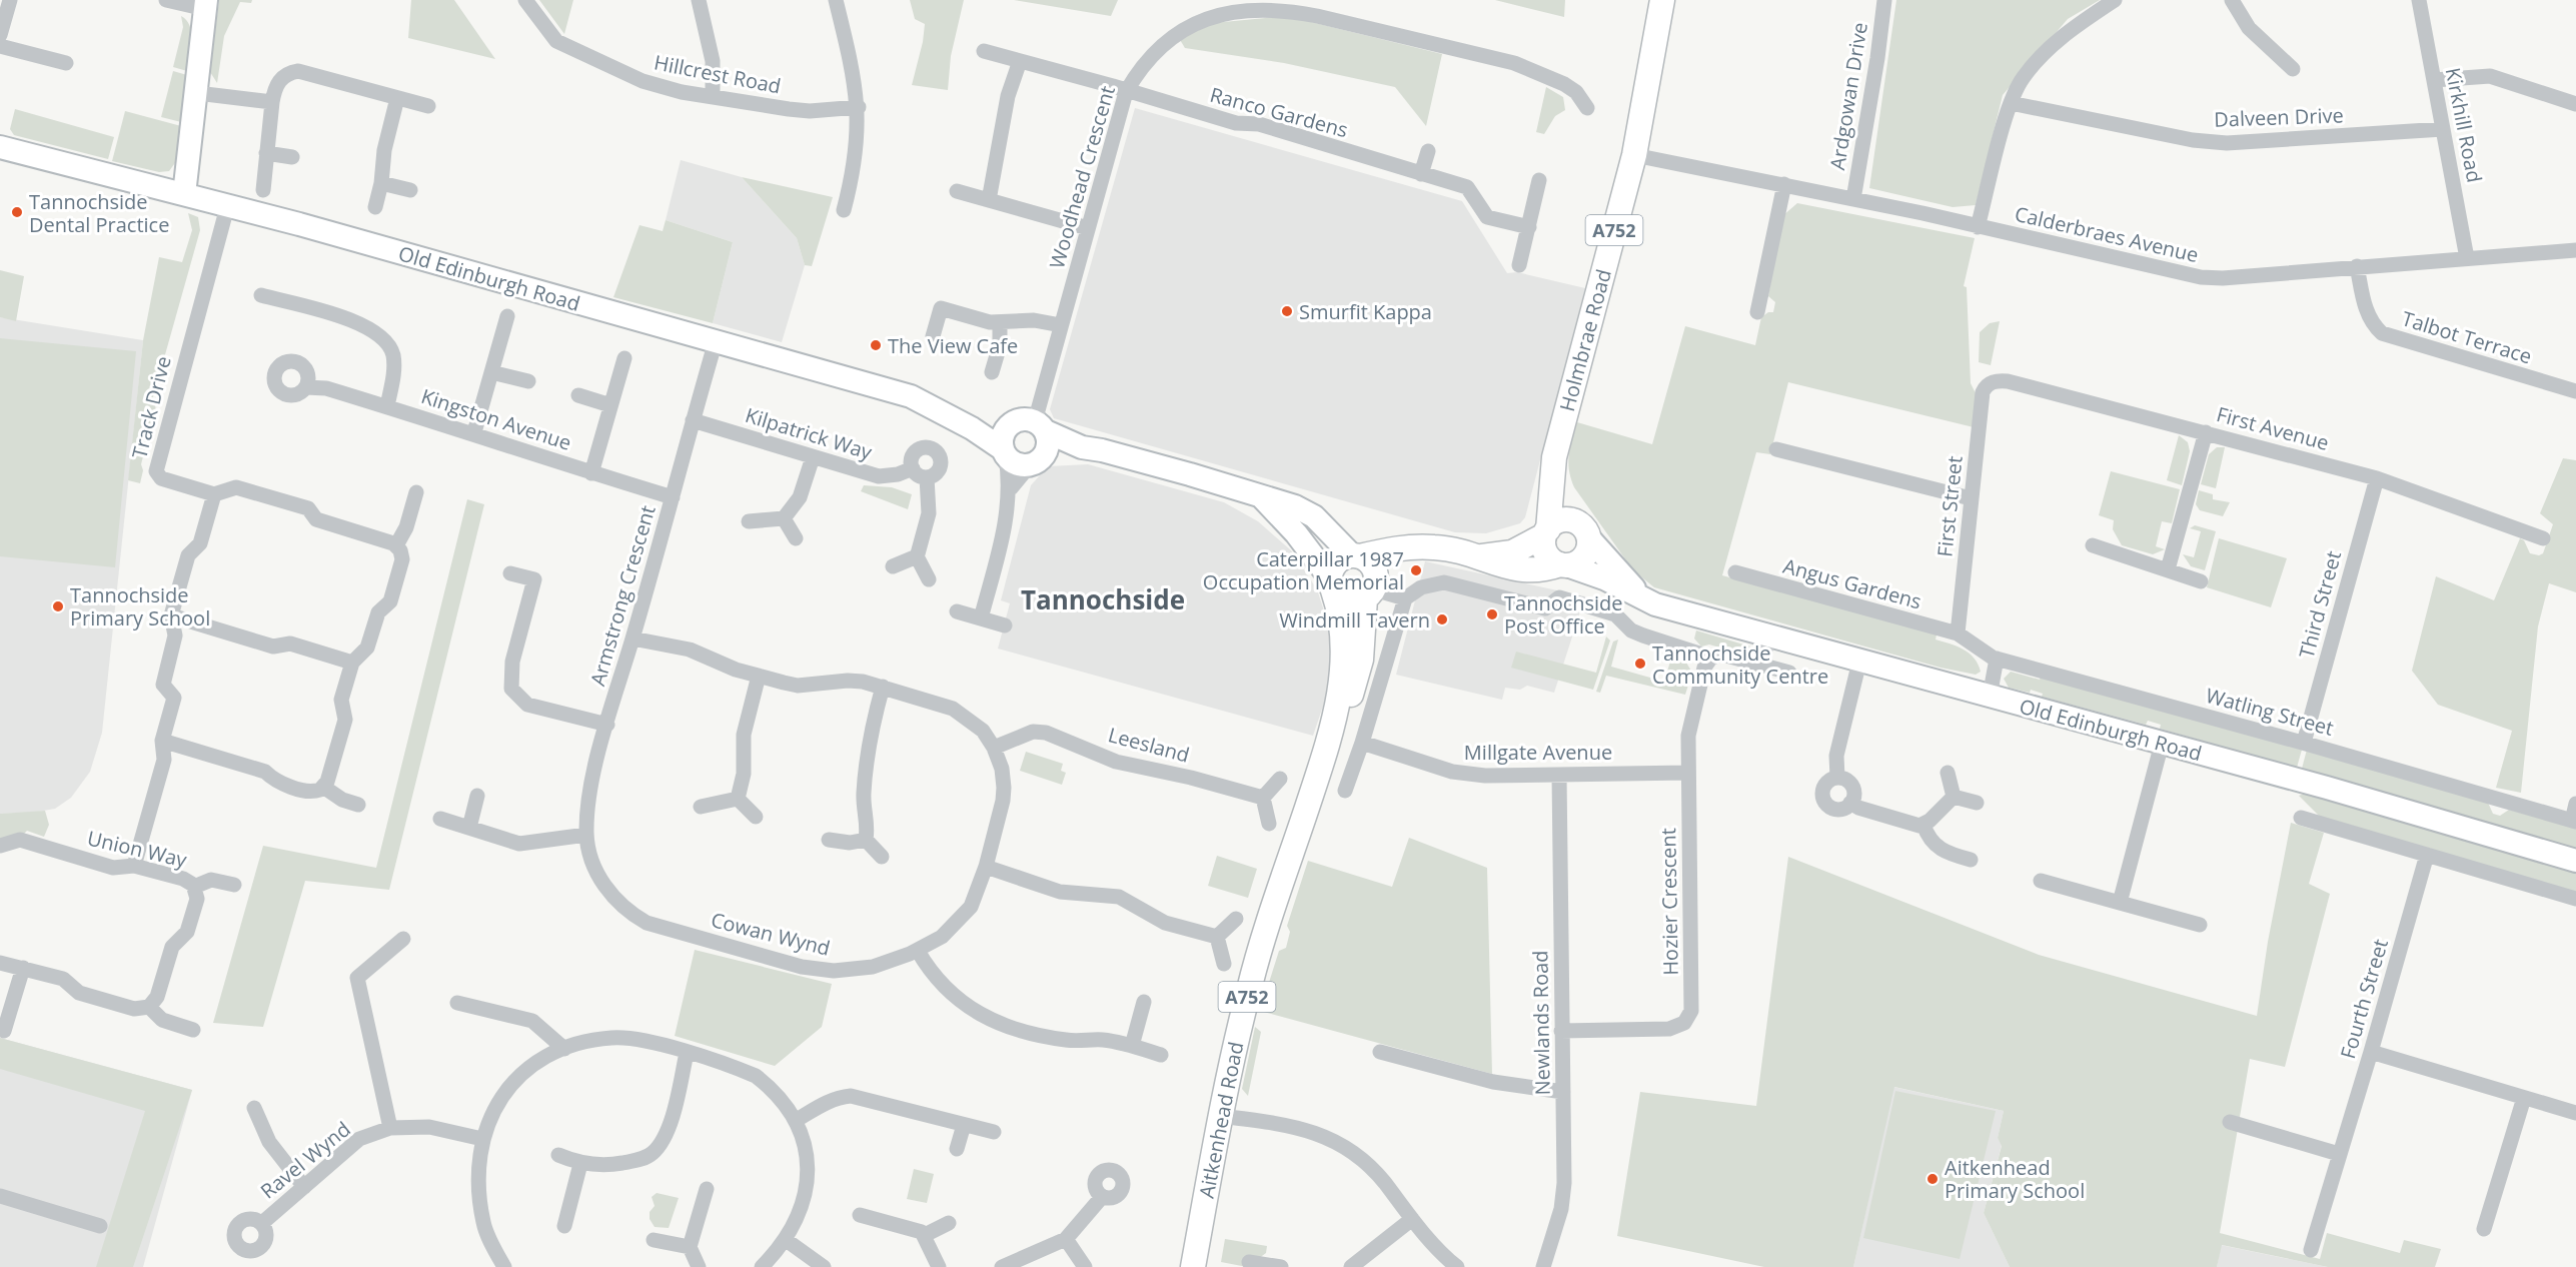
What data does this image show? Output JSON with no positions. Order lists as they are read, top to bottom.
{
  "streets": {
    "main road": [
      "A752",
      "Old Edinburgh Road",
      "Holmbrae Road",
      "Aitkenhead Road"
    ],
    "street": [
      "Hillcrest Road",
      "Ardgowan Drive",
      "Ranco Gardens",
      "Dalveen Drive",
      "Kirkhill Road",
      "Woodhead Crescent",
      "Calderbraes Avenue",
      "Talbot Terrace",
      "Track Drive",
      "Kingston Avenue",
      "First Avenue",
      "Kilpatrick Way",
      "First Street",
      "Angus Gardens",
      "Armstrong Crescent",
      "Third Street",
      "Watling Street",
      "Leesland",
      "Millgate Avenue",
      "Union Way",
      "Hozier Crescent",
      "Cowan Wynd",
      "Fourth Street",
      "Newlands Road",
      "Ravel Wynd"
    ]
  },
  "crossings": [
    ["Ardgowan Drive", "Calderbraes Avenue"],
    ["Ranco Gardens", "Woodhead Crescent"],
    ["Dalveen Drive", "Kirkhill Road"],
    ["Kirkhill Road", "Calderbraes Avenue"],
    ["Woodhead Crescent", "Old Edinburgh Road"],
    ["Calderbraes Avenue", "Talbot Terrace"],
    ["Calderbraes Avenue", "Holmbrae Road"],
    ["Old Edinburgh Road", "Holmbrae Road"],
    ["Old Edinburgh Road", "Track Drive"],
    ["Old Edinburgh Road", "Armstrong Crescent"],
    ["Kingston Avenue", "Armstrong Crescent"],
    ["First Avenue", "First Street"],
    ["First Avenue", "Third Street"],
    ["Kilpatrick Way", "Armstrong Crescent"],
    ["First Street", "Angus Gardens"],
    ["First Street", "Watling Street"],
    ["Angus Gardens", "Watling Street"],
    ["Armstrong Crescent", "Cowan Wynd"],
    ["Third Street", "Watling Street"],
    ["Leesland", "Cowan Wynd"],
    ["Millgate Avenue", "Hozier Crescent"],
    ["Millgate Avenue", "Newlands Road"],
    ["Hozier Crescent", "Newlands Road"]
  ],
  "districts": ["Tannochside"],
  "places": [
    "Tannochside Dental Practice",
    "Smurfit Kappa",
    "The View Cafe",
    "Caterpillar 1987 Occupation Memorial",
    "Tannochside Primary School",
    "Tannochside Post Office",
    "Windmill Tavern",
    "Tannochside Community Centre",
    "Aitkenhead Primary School"
  ]
}
